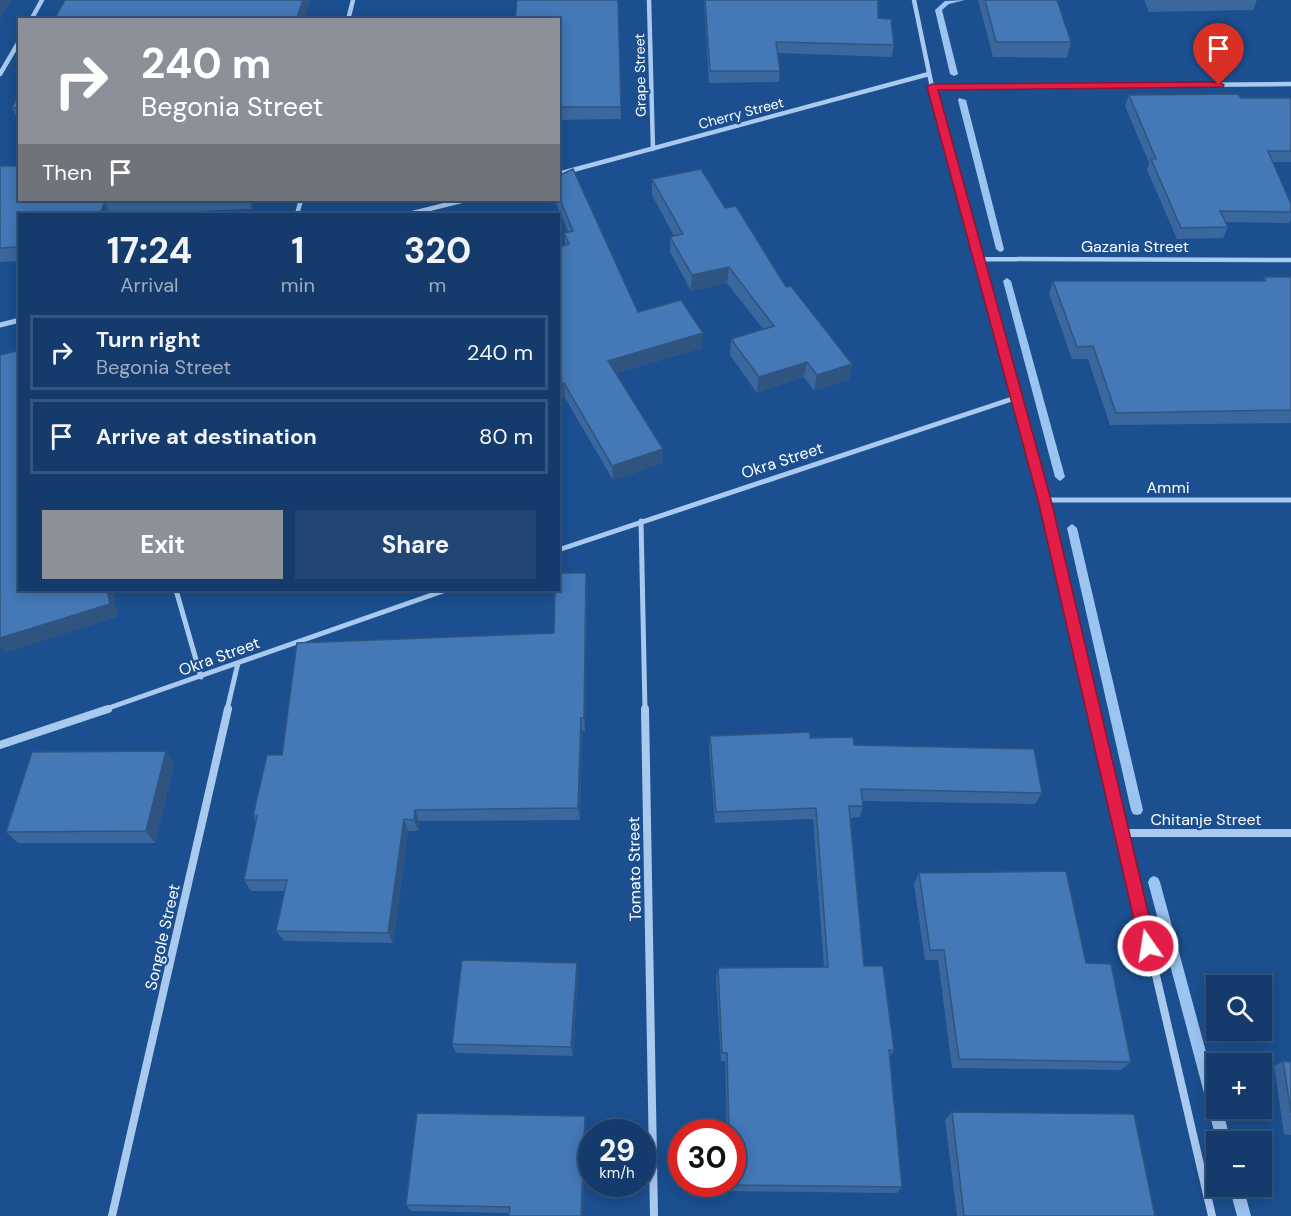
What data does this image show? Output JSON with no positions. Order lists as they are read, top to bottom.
{
  "streets": {
    "street": [
      "Grape Street",
      "Cherry Street",
      "Gazania Street",
      "Okra Street",
      "Ammi",
      "Chitanje Street",
      "Tomato Street",
      "Songole Street"
    ]
  },
  "crossings": [
    ["Grape Street", "Cherry Street"],
    ["Okra Street", "Tomato Street"],
    ["Okra Street", "Songole Street"]
  ],
  "page": {
    "turn": ["240 m", "Begonia Street"],
    "then": "Then",
    "eta": [
      "17:24",
      "Arrival",
      "1",
      "min",
      "320",
      "m"
    ],
    "list": [
      {
        "name": "Turn right",
        "note": "Begonia Street",
        "value": "240 m"
      },
      {
        "name": "Arrive at destination",
        "value": "80 m"
      }
    ],
    "buttons": ["Exit", "Share"],
    "map_buttons": ["+", "−"],
    "speed": "29 km/h",
    "limit": "30"
  }
}
